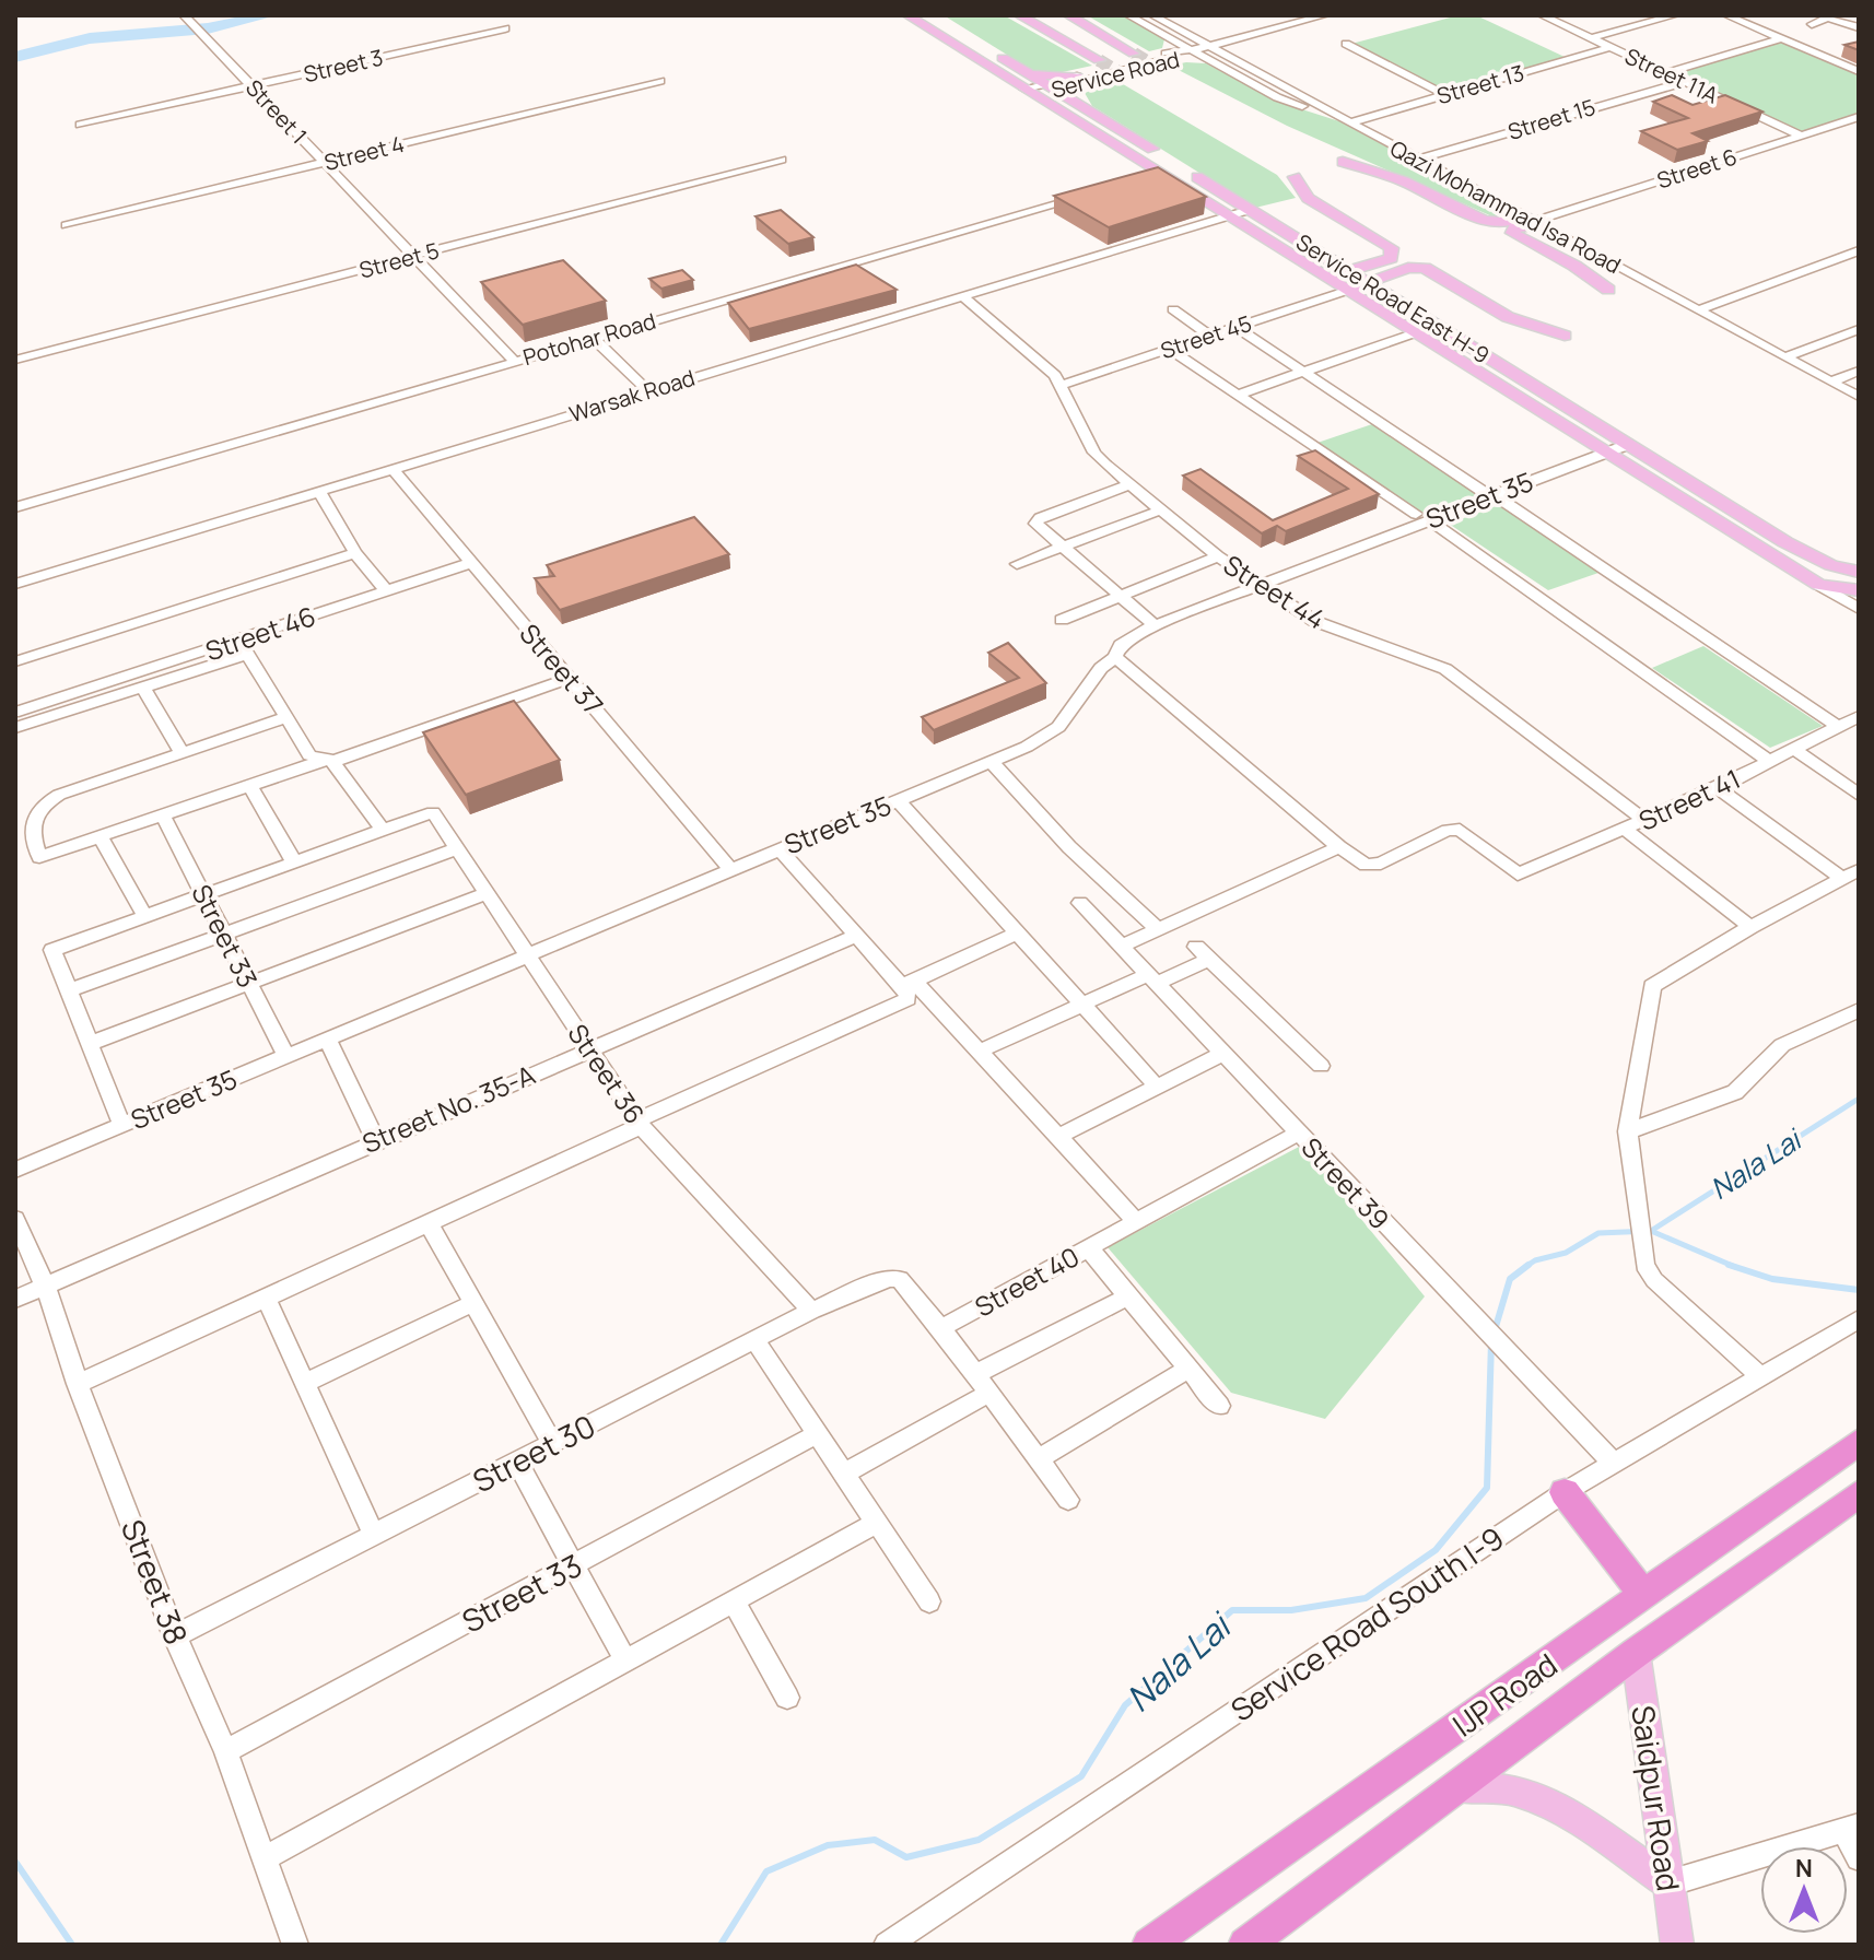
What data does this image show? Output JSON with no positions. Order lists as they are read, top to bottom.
{
  "streets": {
    "highway": ["IJP Road"],
    "main road": ["Service Road East H-9", "Saidpur Road"],
    "street": [
      "Street 3",
      "Service Road",
      "Street 11A",
      "Street 13",
      "Street 1",
      "Street 15",
      "Street 4",
      "Street 6",
      "Qazi Mohammad Isa Road",
      "Street 5",
      "Street 45",
      "Potohar Road",
      "Warsak Road",
      "Street 35",
      "Street 44",
      "Street 46",
      "Street 37",
      "Street 41",
      "Street 33",
      "Street 36",
      "Street No. 35-A",
      "Street 39",
      "Street 40",
      "Street 30",
      "Street 38",
      "Service Road South I-9"
    ]
  },
  "crossings": [
    ["Street 3", "Street 1"],
    ["Service Road", "Qazi Mohammad Isa Road"],
    ["Service Road", "Service Road East H-9"],
    ["Street 11A", "Street 13"],
    ["Street 11A", "Street 15"],
    ["Street 11A", "Street 6"],
    ["Street 13", "Qazi Mohammad Isa Road"],
    ["Street 1", "Street 4"],
    ["Street 1", "Street 5"],
    ["Street 1", "Potohar Road"],
    ["Street 15", "Qazi Mohammad Isa Road"],
    ["Street 6", "Qazi Mohammad Isa Road"],
    ["Service Road East H-9", "Street 45"],
    ["Service Road East H-9", "Warsak Road"],
    ["Service Road East H-9", "Street 35"],
    ["Street 45", "Street 44"],
    ["Warsak Road", "Street 44"],
    ["Warsak Road", "Street 37"],
    ["Street 35", "Street 44"],
    ["Street 35", "Street 37"],
    ["Street 35", "Street 33"],
    ["Street 35", "Street 36"],
    ["Street 44", "Street 41"],
    ["Street 46", "Street 37"],
    ["Street 33", "Street 38"],
    ["Street 36", "Street No. 35-A"],
    ["Street 36", "Street 30"],
    ["Street No. 35-A", "Street 38"],
    ["Street 39", "Street 40"],
    ["Street 39", "Service Road South I-9"],
    ["Street 40", "Street 30"],
    ["Street 30", "Street 38"],
    ["IJP Road", "Saidpur Road"]
  ],
  "water": ["Nala Lai"],
  "north": "top"
}
